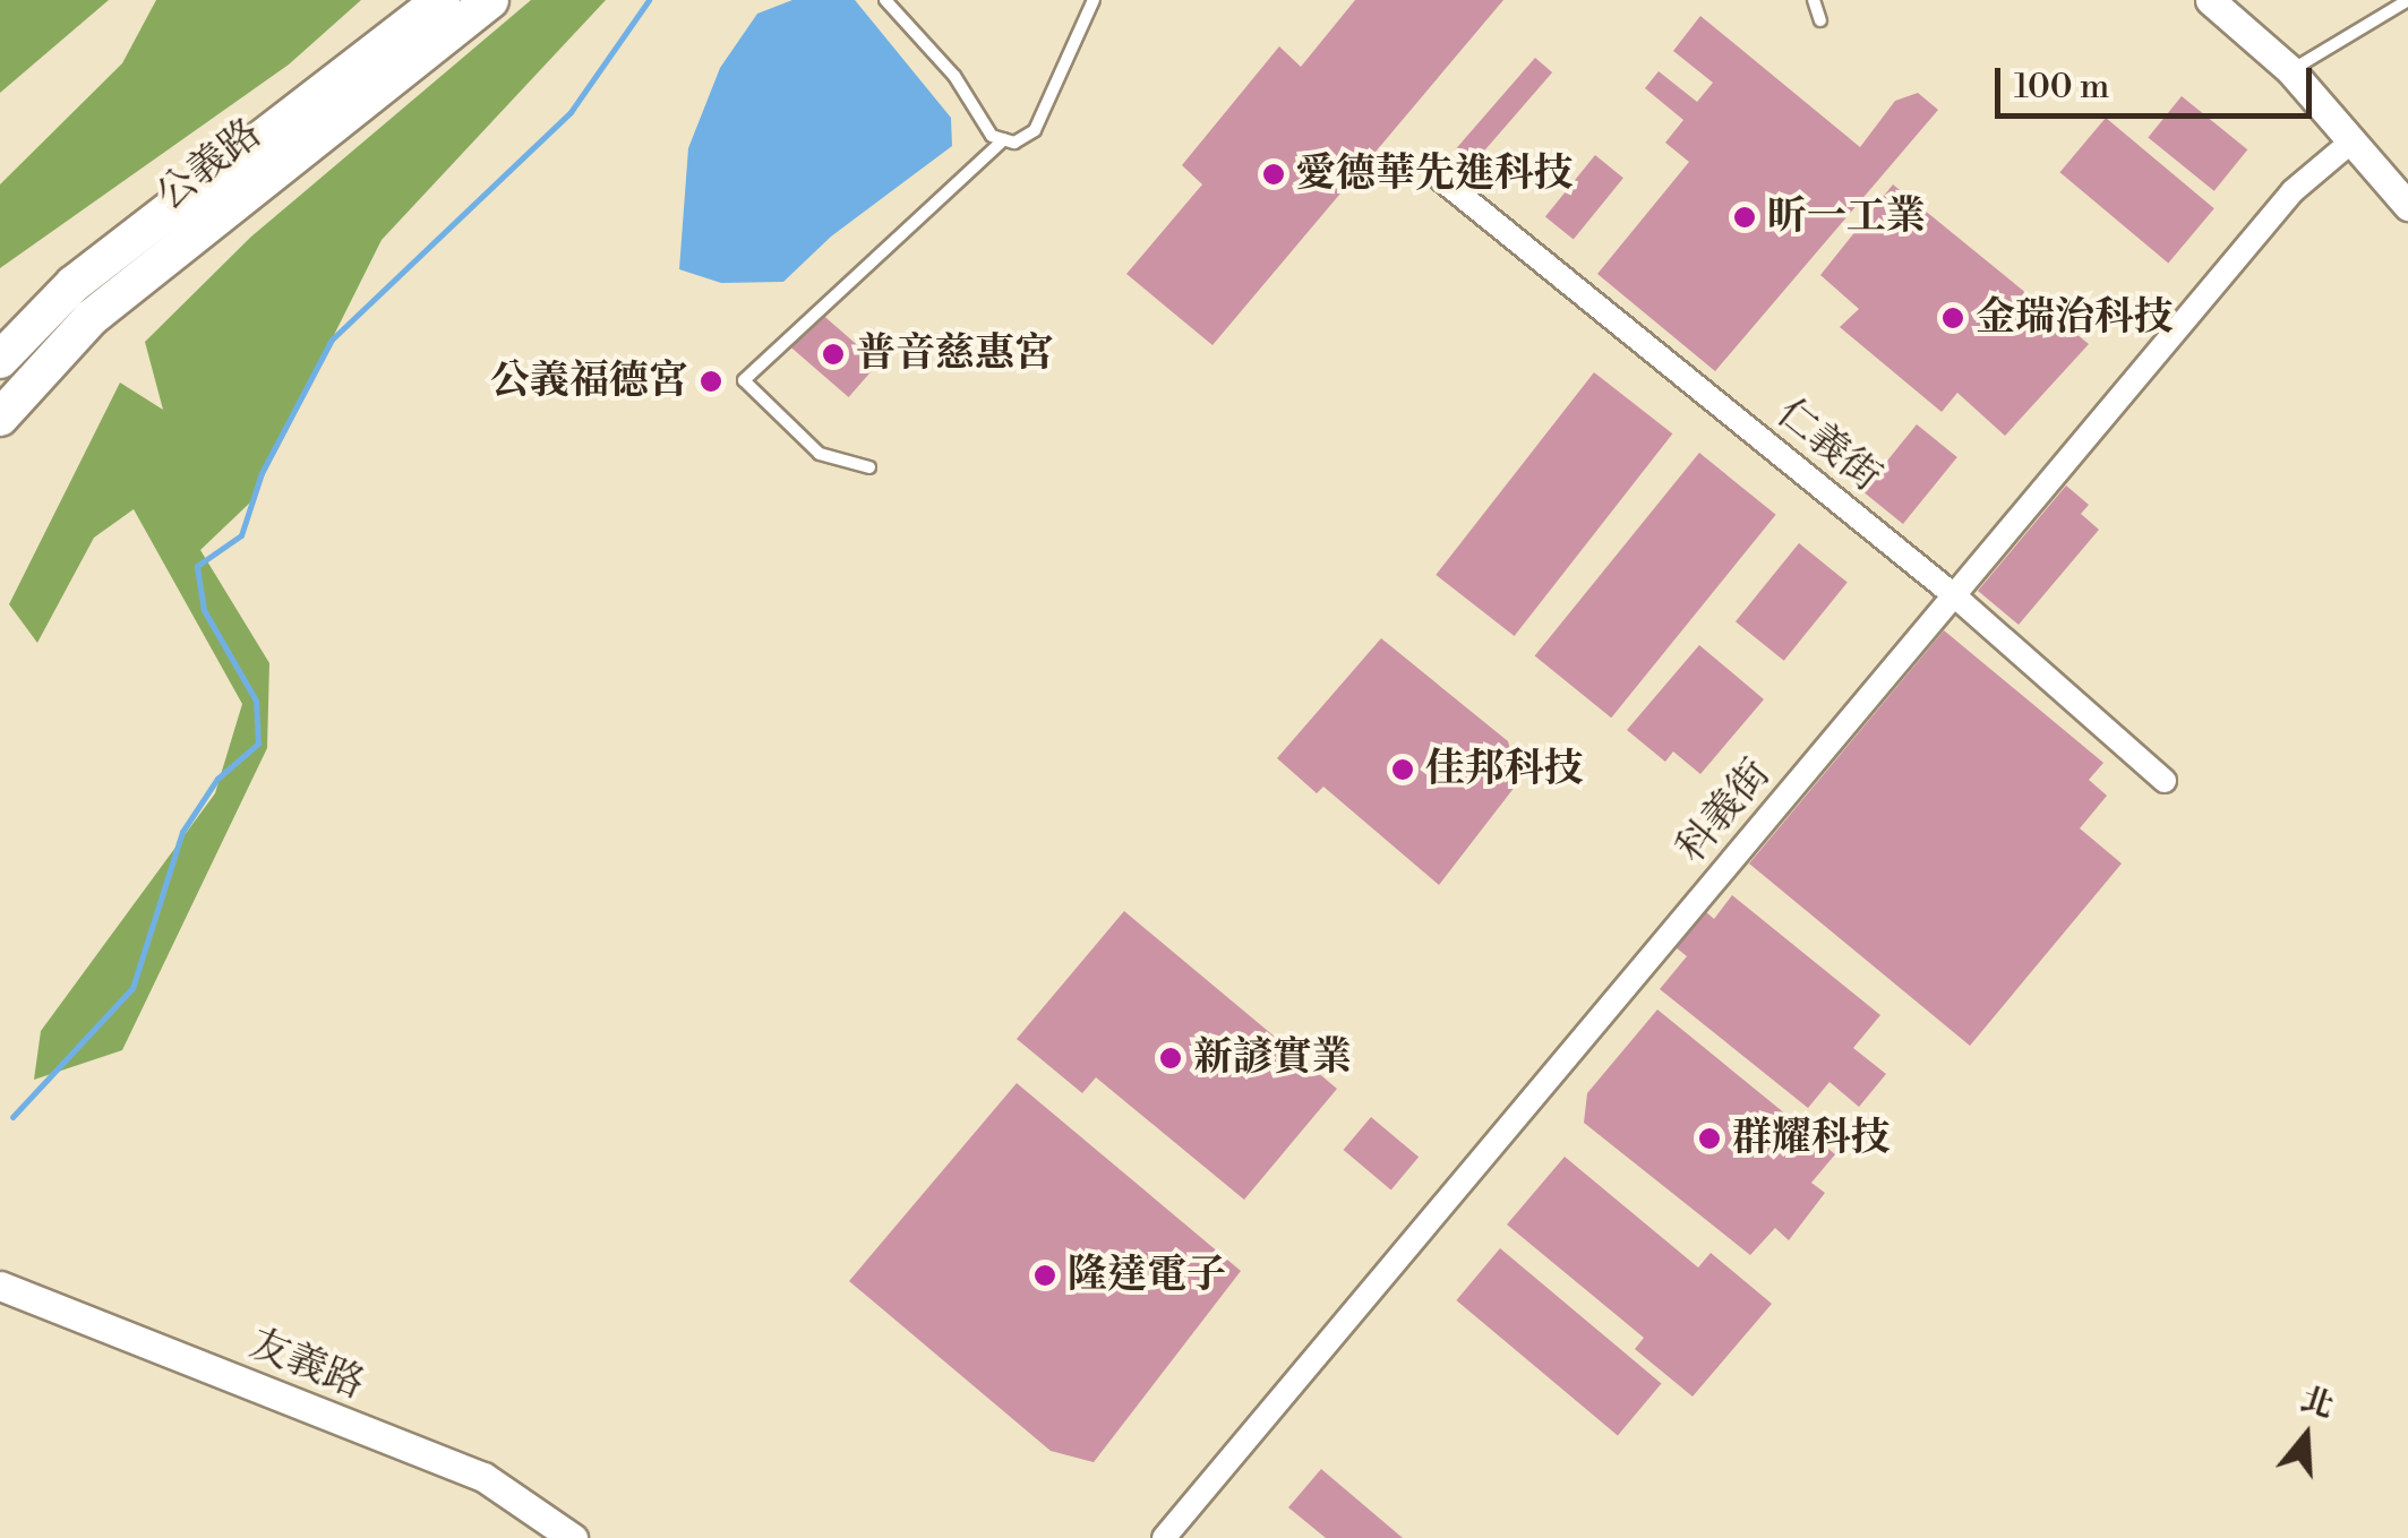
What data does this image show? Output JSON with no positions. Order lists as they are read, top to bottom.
{
  "streets": {
    "main road": ["公義路"],
    "street": ["仁義街", "科義街", "友義路"]
  },
  "crossings": [
    ["仁義街", "科義街"]
  ],
  "places": [
    "愛德華先進科技",
    "昕一工業",
    "金瑞治科技",
    "普音慈惠宮",
    "公義福德宮",
    "佳邦科技",
    "新諺實業",
    "群耀科技",
    "隆達電子"
  ],
  "scale_bar": "100 m",
  "north": "top"
}
